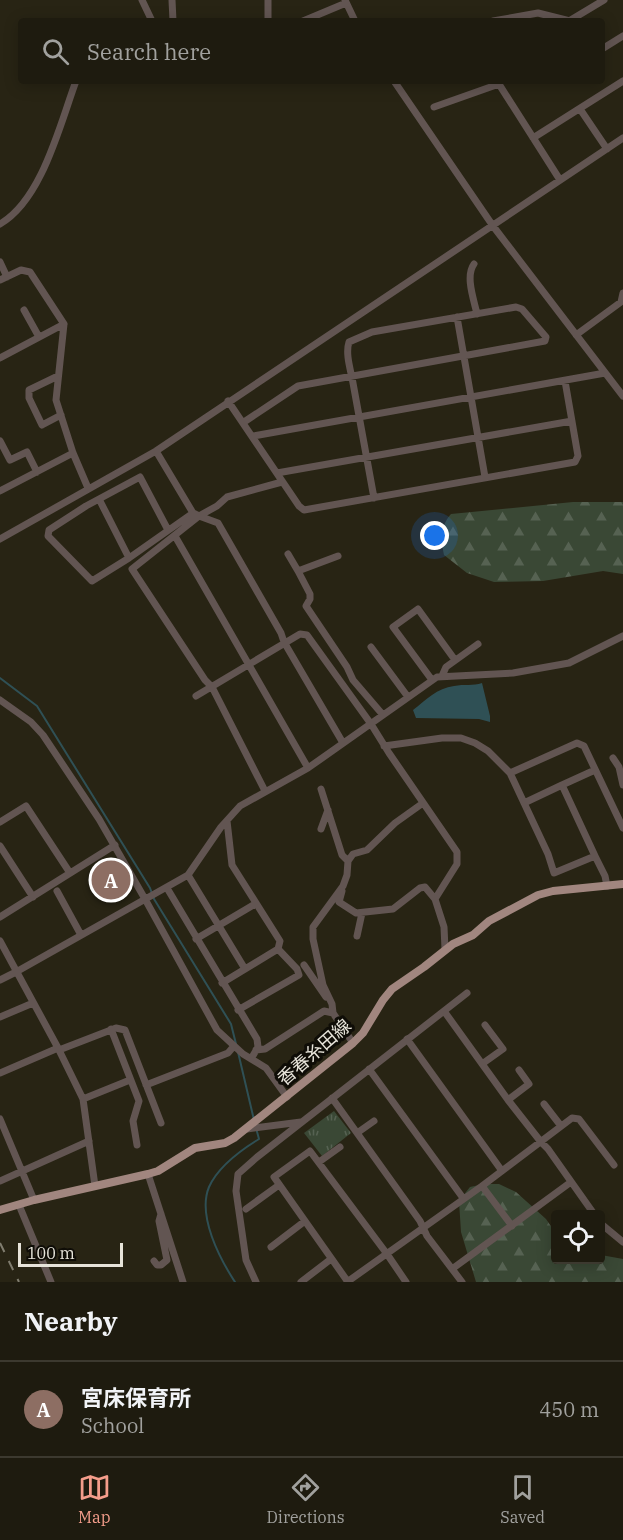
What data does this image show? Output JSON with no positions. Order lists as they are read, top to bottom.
{
  "streets": {
    "main road": ["香春糸田線"]
  },
  "scale_bar": "100 m",
  "page": {
    "search": "Search here",
    "pins": "A",
    "scale": "100 m",
    "heading": "Nearby",
    "list": [
      {
        "mark": "A",
        "name": "宮床保育所",
        "note": "School",
        "value": "450 m"
      }
    ],
    "nav": ["Map", "Directions", "Saved"]
  }
}
